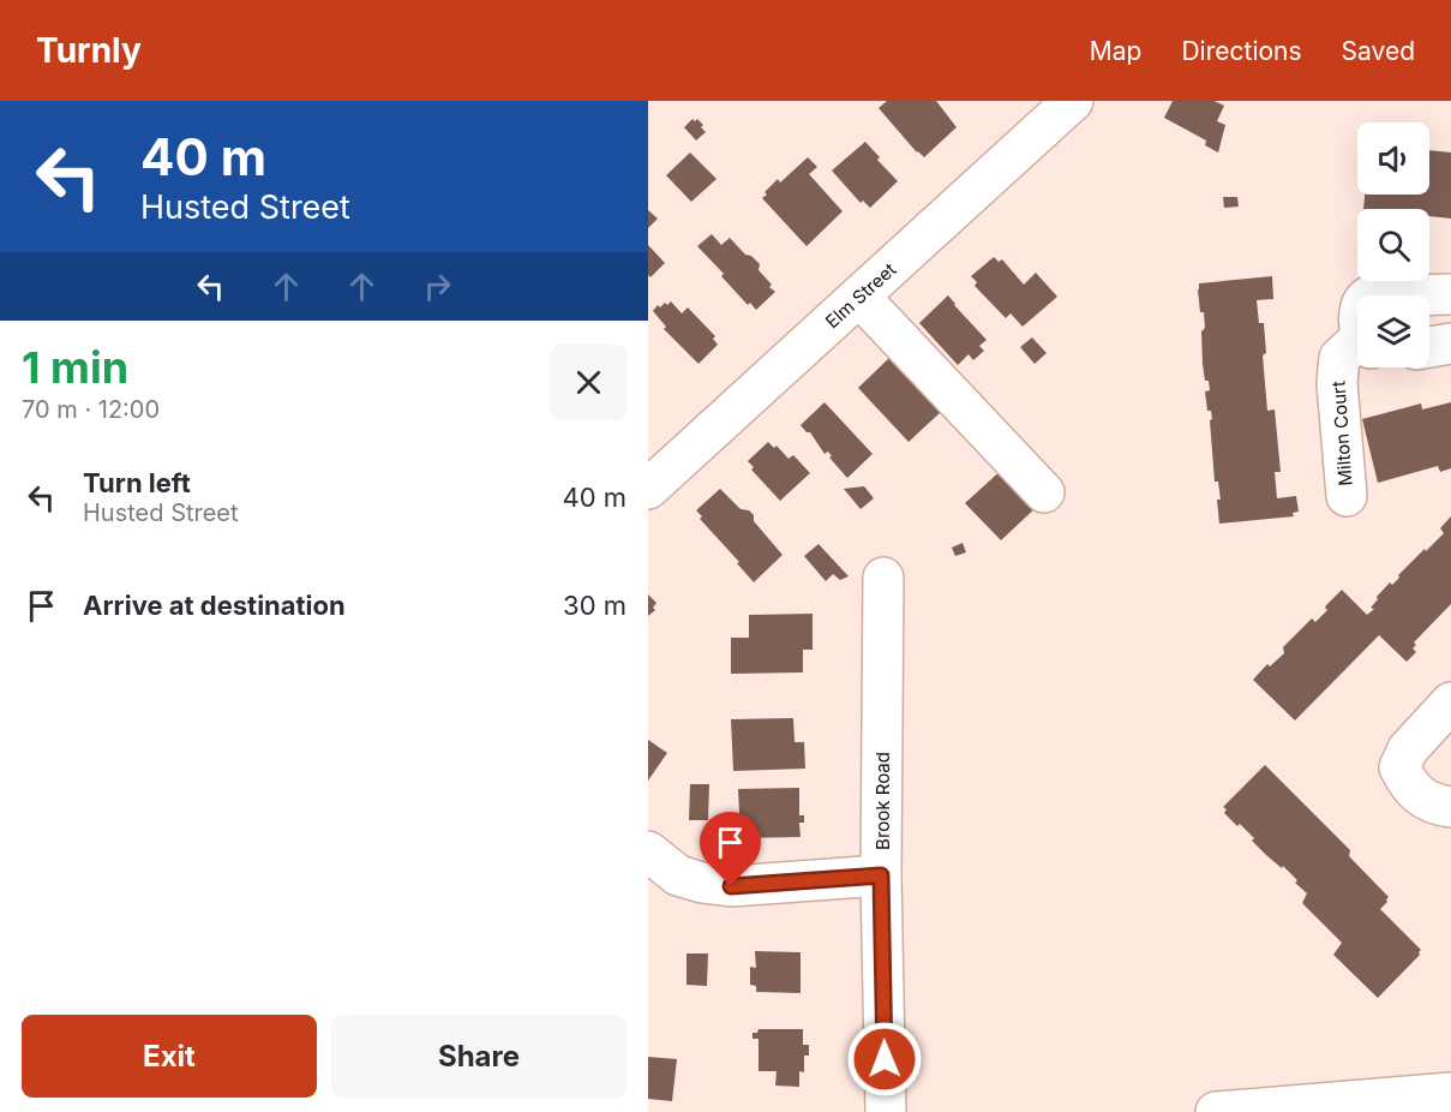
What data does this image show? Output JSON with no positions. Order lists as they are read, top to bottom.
{
  "streets": {
    "street": ["Elm Street", "Milton Court", "Brook Road"]
  },
  "page": {
    "header": "Turnly",
    "nav": ["Map", "Directions", "Saved"],
    "turn": ["40 m", "Husted Street"],
    "heading": ["1 min", "70 m · 12:00"],
    "list": [
      {
        "name": "Turn left",
        "note": "Husted Street",
        "value": "40 m"
      },
      {
        "name": "Arrive at destination",
        "value": "30 m"
      }
    ],
    "buttons": ["Exit", "Share"]
  }
}
